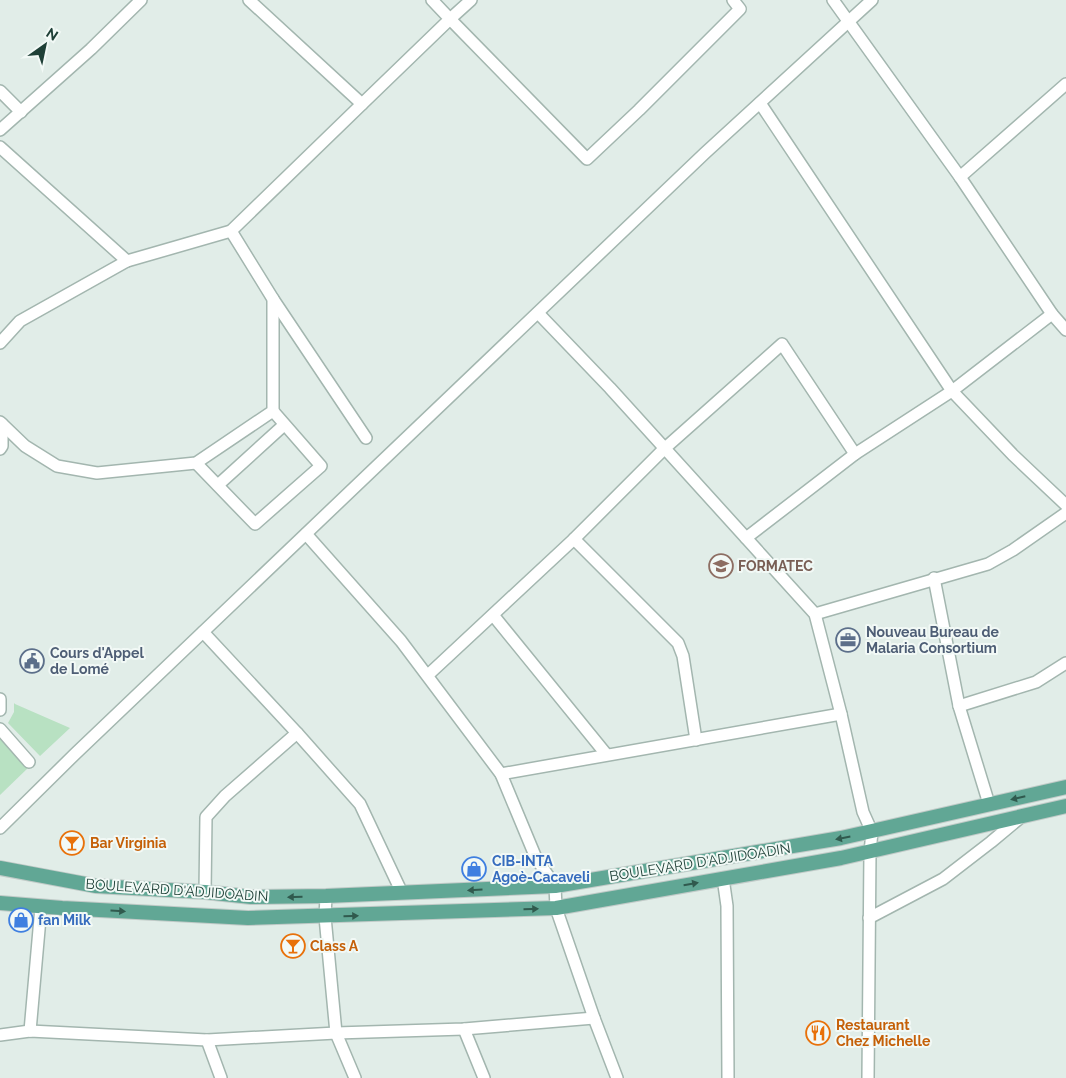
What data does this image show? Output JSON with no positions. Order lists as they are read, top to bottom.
{
  "streets": {
    "main road": ["BOULEVARD D'ADJIDOADIN"]
  },
  "places": {
    "school or university": ["FORMATEC"],
    "office": ["Nouveau Bureau de Malaria Consortium"],
    "public building": ["Cours d'Appel de Lomé"],
    "bar": ["Bar Virginia", "Class A"],
    "shop": ["CIB-INTA Agoè-Cacaveli", "fan Milk"],
    "restaurant": ["Restaurant Chez Michelle"]
  },
  "north": "top right"
}
